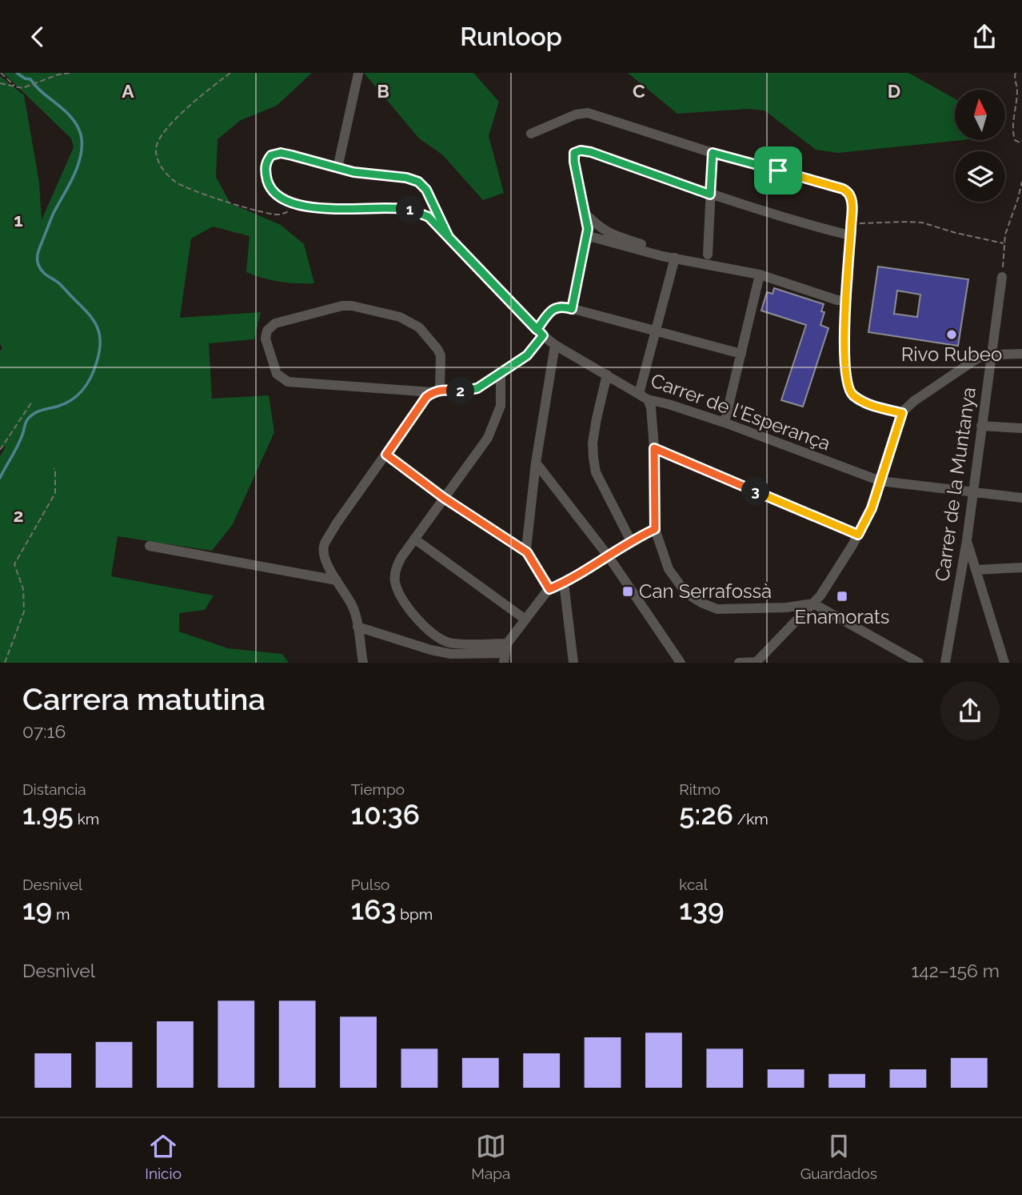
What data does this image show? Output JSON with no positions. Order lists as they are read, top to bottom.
{
  "streets": {
    "street": ["Carrer de l'Esperança", "Carrer de la Muntanya"]
  },
  "crossings": [
    ["Carrer de l'Esperança", "Carrer de la Muntanya"]
  ],
  "places": {
    "other": ["Rivo Rubeo"],
    "transit": ["Can Serrafossà", "Enamorats"]
  },
  "north": "top",
  "page": {
    "header": "Runloop",
    "pins": ["1", "2", "3"],
    "heading": ["Carrera matutina", "07:16"],
    "stats": [
      ["Distancia", "1.95 km"],
      ["Tiempo", "10:36"],
      ["Ritmo", "5:26 /km"],
      ["Desnivel", "19 m"],
      ["Pulso", "163 bpm"],
      ["kcal", "139"]
    ],
    "chart": ["Desnivel", "142–156 m"],
    "tabs": ["Inicio", "Mapa", "Guardados"]
  },
  "grid": {
    "columns": [
      "A",
      "B",
      "C",
      "D"
    ],
    "rows": ["1", "2"]
  }
}
